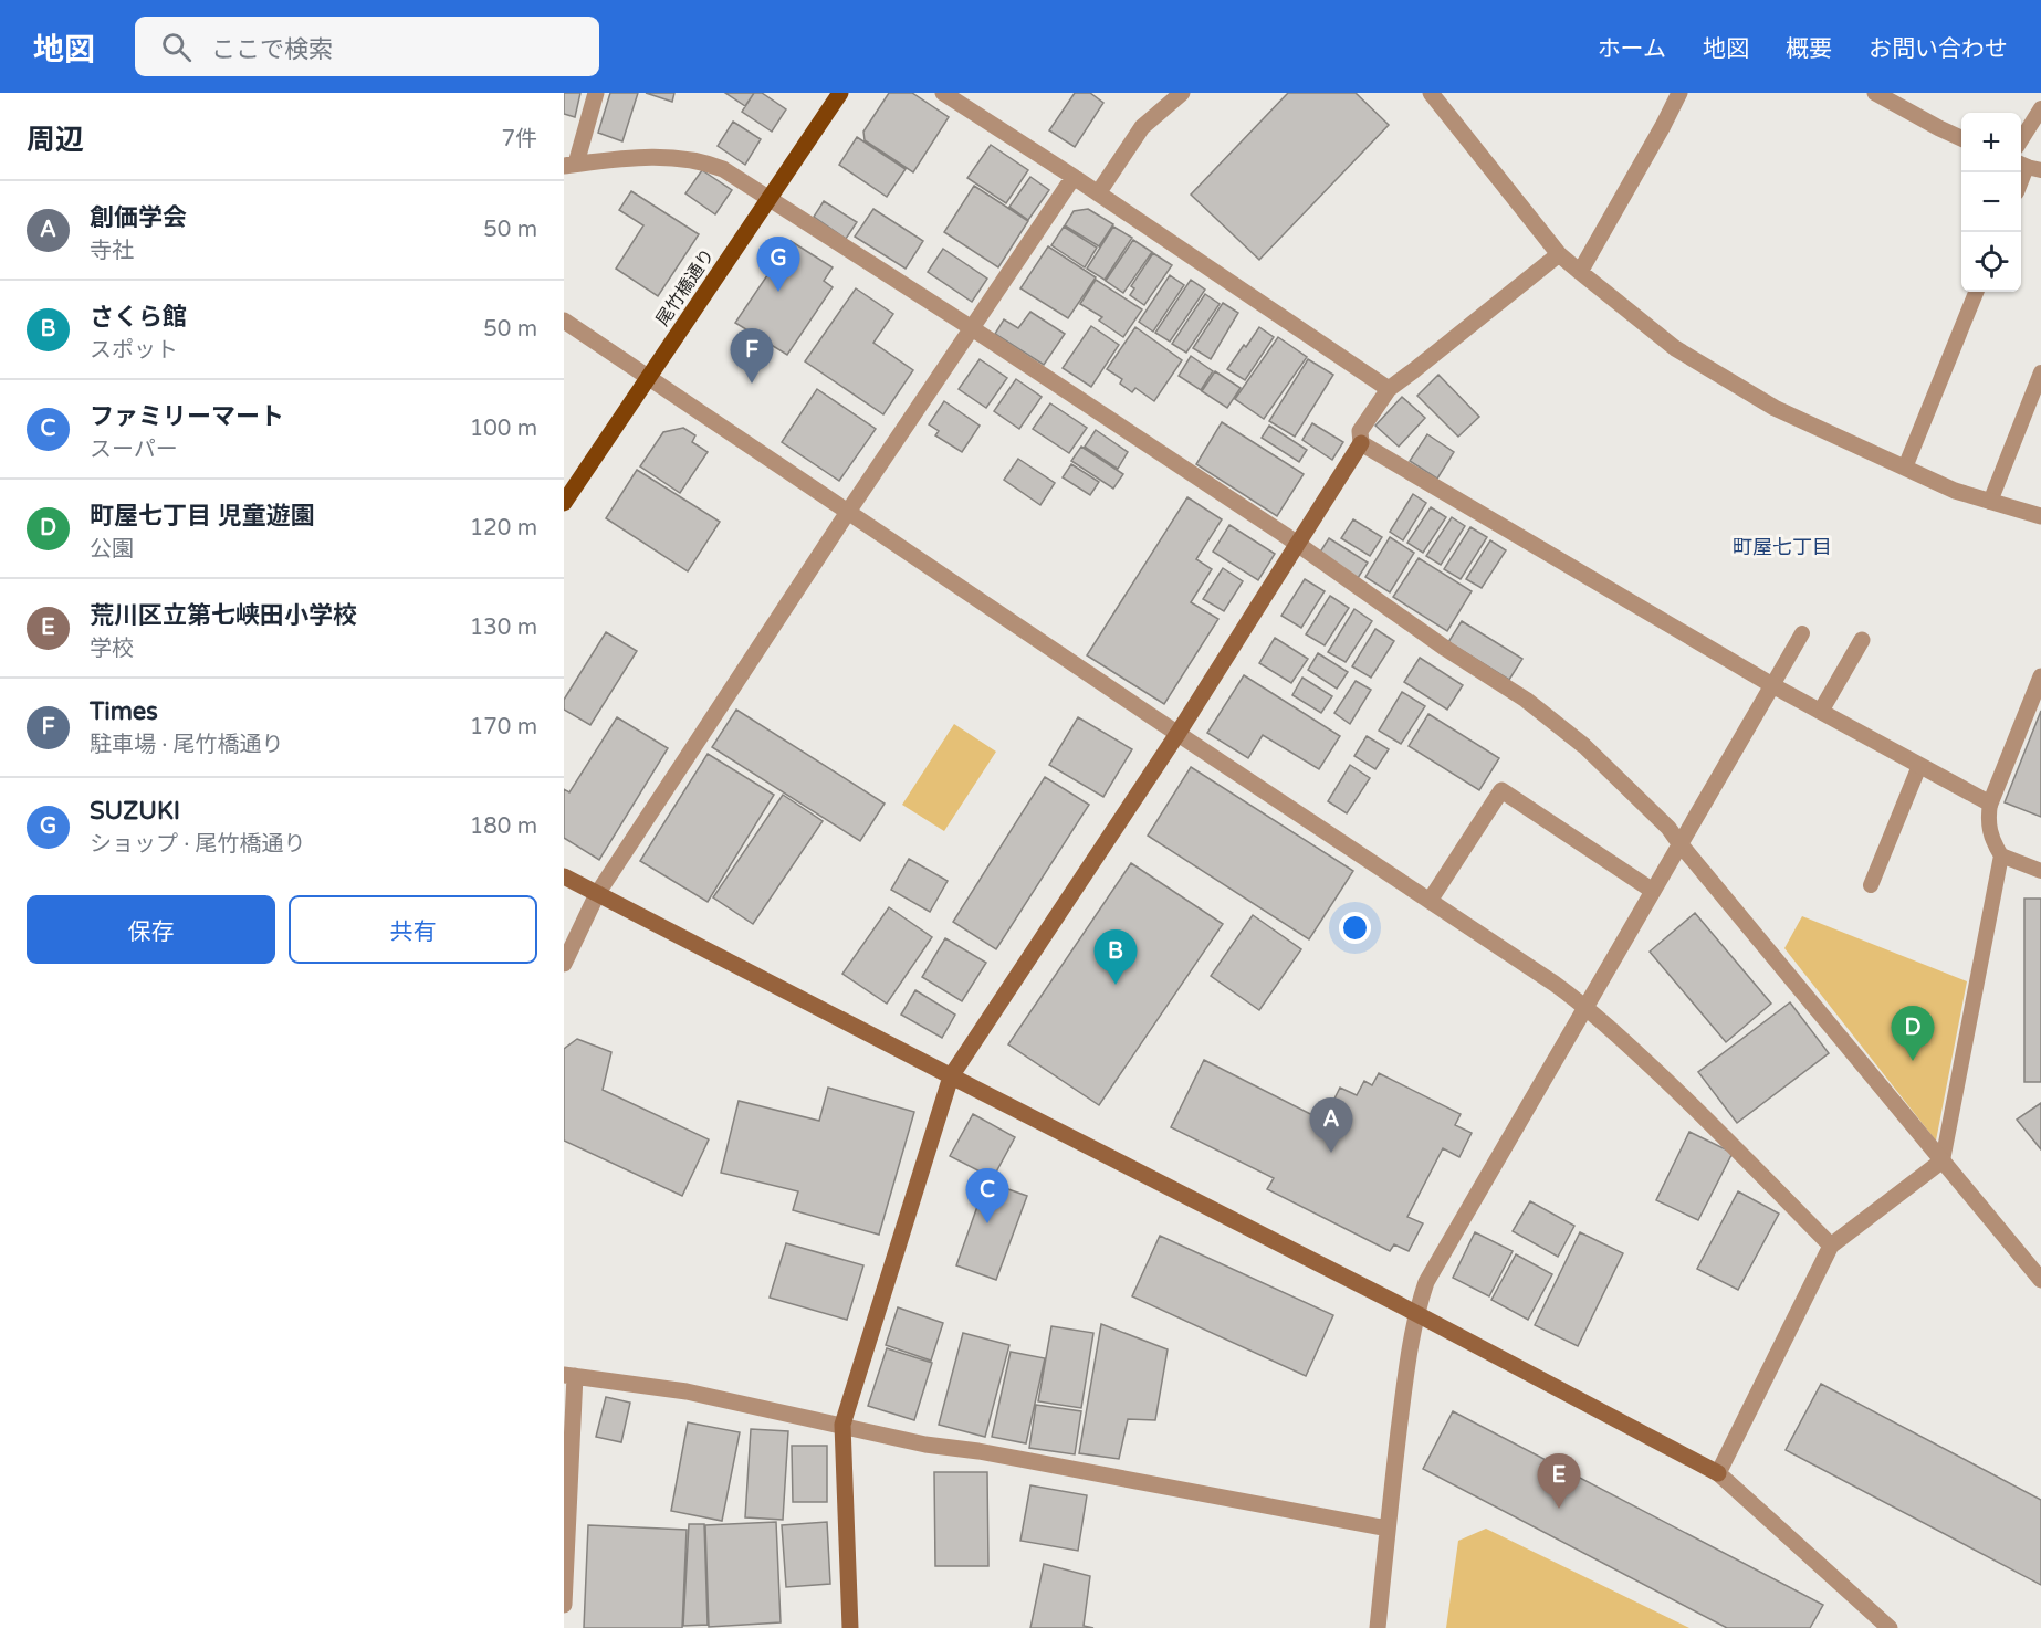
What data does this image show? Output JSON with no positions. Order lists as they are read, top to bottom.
{
  "streets": {
    "main road": ["尾竹橋通り"]
  },
  "districts": ["町屋七丁目"],
  "page": {
    "header": "地図",
    "search": "ここで検索",
    "nav": [
      "ホーム",
      "地図",
      "概要",
      "お問い合わせ"
    ],
    "heading": ["周辺", "7件"],
    "map_buttons": ["+", "−"],
    "list": [
      {
        "mark": "A",
        "name": "創価学会",
        "note": "寺社",
        "value": "50 m"
      },
      {
        "mark": "B",
        "name": "さくら館",
        "note": "スポット",
        "value": "50 m"
      },
      {
        "mark": "C",
        "name": "ファミリーマート",
        "note": "スーパー",
        "value": "100 m"
      },
      {
        "mark": "D",
        "name": "町屋七丁目 児童遊園",
        "note": "公園",
        "value": "120 m"
      },
      {
        "mark": "E",
        "name": "荒川区立第七峡田小学校",
        "note": "学校",
        "value": "130 m"
      },
      {
        "mark": "F",
        "name": "Times",
        "note": "駐車場 · 尾竹橋通り",
        "value": "170 m"
      },
      {
        "mark": "G",
        "name": "SUZUKI",
        "note": "ショップ · 尾竹橋通り",
        "value": "180 m"
      }
    ],
    "pins": [
      "G",
      "F",
      "B",
      "D",
      "A",
      "C",
      "E"
    ],
    "buttons": ["保存", "共有"]
  }
}
